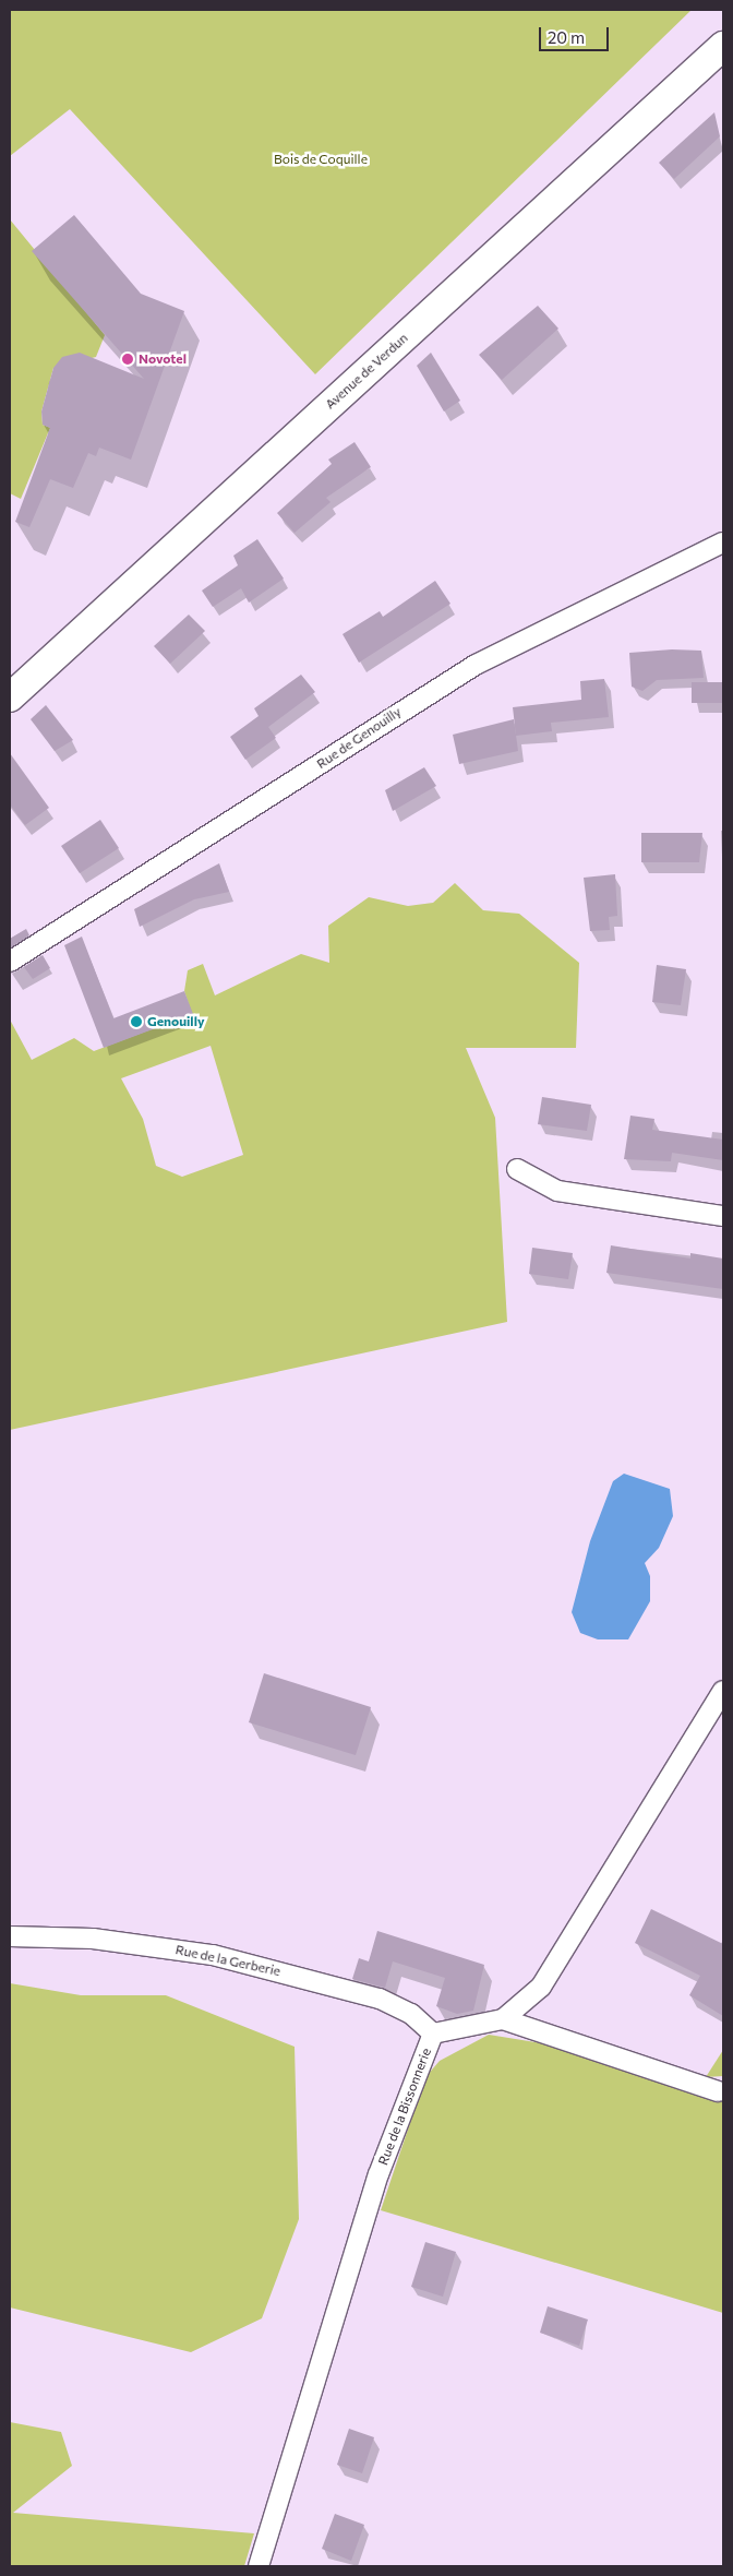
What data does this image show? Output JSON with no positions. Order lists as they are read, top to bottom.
{
  "streets": {
    "main road": ["Avenue de Verdun"],
    "street": ["Rue de Genouilly", "Rue de la Gerberie", "Rue de la Bissonnerie"]
  },
  "crossings": [
    ["Rue de la Gerberie", "Rue de la Bissonnerie"]
  ],
  "parks": ["Bois de Coquille"],
  "places": ["Novotel", "Genouilly"],
  "scale_bar": "20 m"
}
